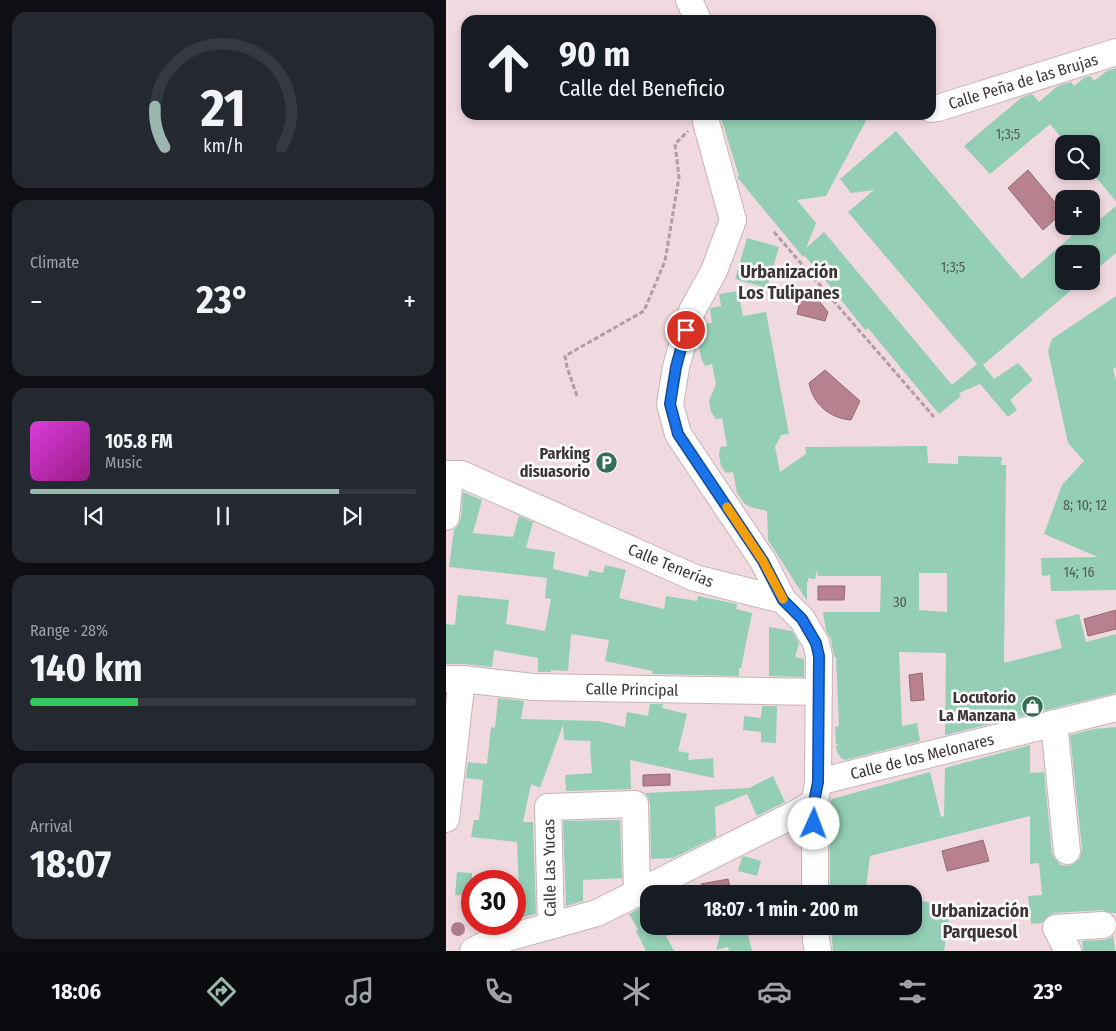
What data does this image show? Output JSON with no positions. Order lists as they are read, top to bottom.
{
  "streets": {
    "street": [
      "Calle Peña de las Brujas",
      "Calle Tenerías",
      "Calle Principal",
      "Calle de los Melonares",
      "Calle Las Yucas"
    ]
  },
  "crossings": [
    ["Calle de los Melonares", "Calle Las Yucas"]
  ],
  "districts": ["Urbanización Los Tulipanes", "Urbanización Parquesol"],
  "places": {
    "parking": ["Parking disuasorio"],
    "shop": ["Locutorio La Manzana"]
  },
  "house_numbers": [
    "1;3;5",
    "1;3;5",
    "8; 10; 12",
    "14; 16",
    "30"
  ],
  "page": {
    "turn": ["90 m", "Calle del Beneficio"],
    "map_buttons": ["+", "−"],
    "tile": [
      "Climate",
      ["Range · 28%", "140 km"],
      ["Arrival", "18:07"]
    ],
    "heat": ["−", "23°", "+"],
    "song": ["105.8 FM", "Music"],
    "limit": "30",
    "trip": "18:07 · 1 min · 200 m",
    "tabs": ["18:06", "23°"],
    "gauge": ["21", "km/h"]
  }
}
